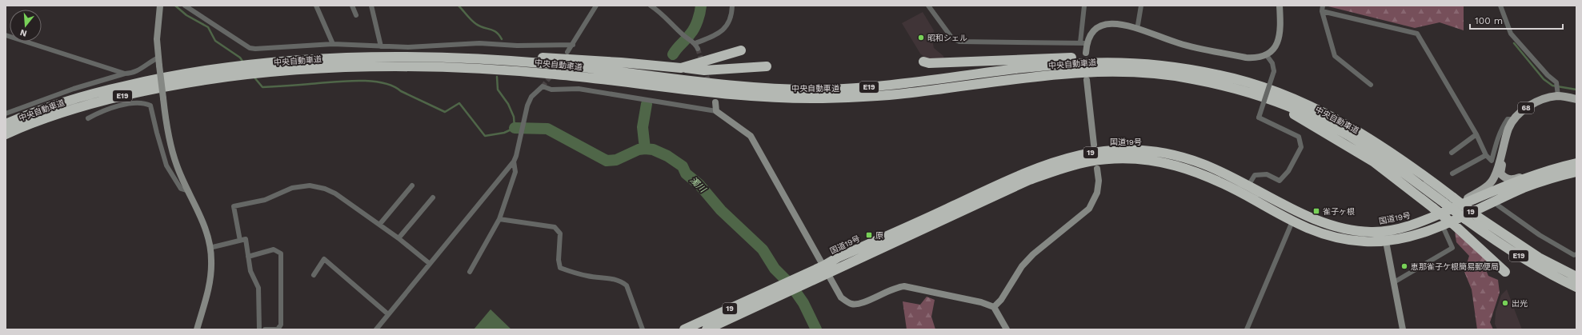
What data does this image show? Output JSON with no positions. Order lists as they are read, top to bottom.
{
  "streets": {
    "highway": [
      "中央自動車道",
      "E19",
      "国道19号",
      "19"
    ],
    "main road": ["68"]
  },
  "crossings": [
    ["中央自動車道", "68"],
    ["中央自動車道", "国道19号"],
    ["68", "国道19号"]
  ],
  "water": ["濁川"],
  "places": {
    "other": ["昭和シェル", "恵那雀子ケ根簡易郵便局", "出光"],
    "transit": ["雀子ヶ根", "原"]
  },
  "scale_bar": "100 m",
  "north": "bottom"
}
